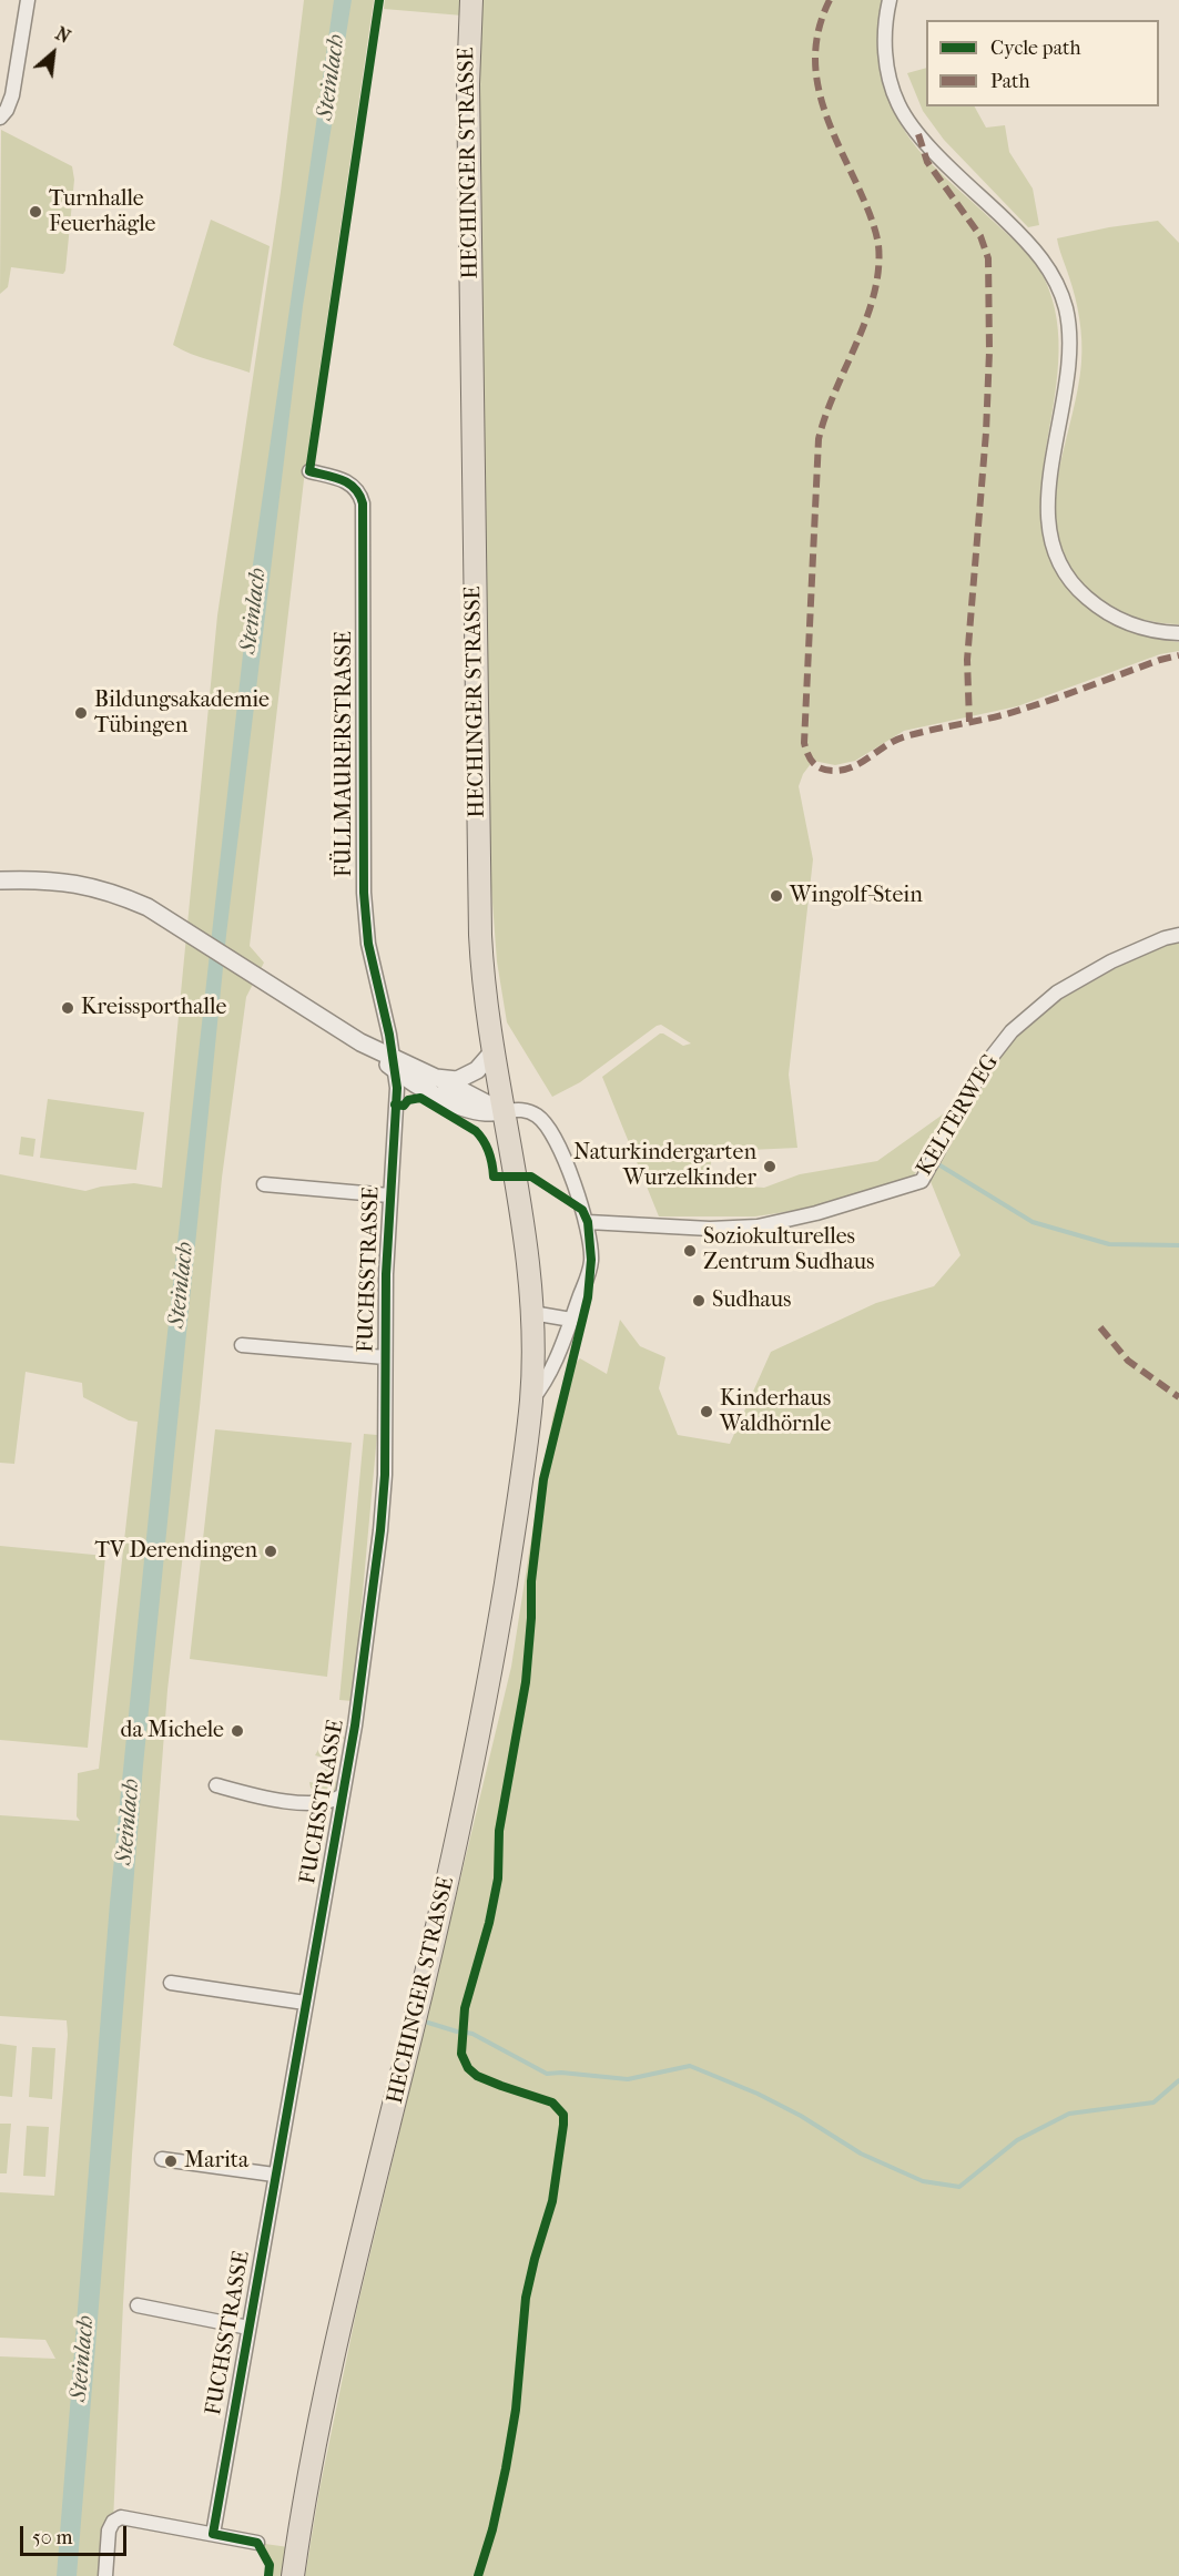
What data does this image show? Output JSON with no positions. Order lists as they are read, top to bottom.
{
  "streets": {
    "main road": ["HECHINGER STRASSE"],
    "street": ["FÜLLMAURERSTRASSE", "KELTERWEG", "FUCHSSTRASSE"]
  },
  "crossings": [
    ["HECHINGER STRASSE", "KELTERWEG"],
    ["FÜLLMAURERSTRASSE", "FUCHSSTRASSE"]
  ],
  "water": ["Steinlach"],
  "places": [
    "Turnhalle Feuerhägle",
    "Bildungsakademie Tübingen",
    "Wingolf-Stein",
    "Kreissporthalle",
    "Naturkindergarten Wurzelkinder",
    "Soziokulturelles Zentrum Sudhaus",
    "Sudhaus",
    "Kinderhaus Waldhörnle",
    "TV Derendingen",
    "da Michele",
    "Marita"
  ],
  "legend": ["Cycle path", "Path"],
  "scale_bar": "50 m",
  "north": "top right"
}
